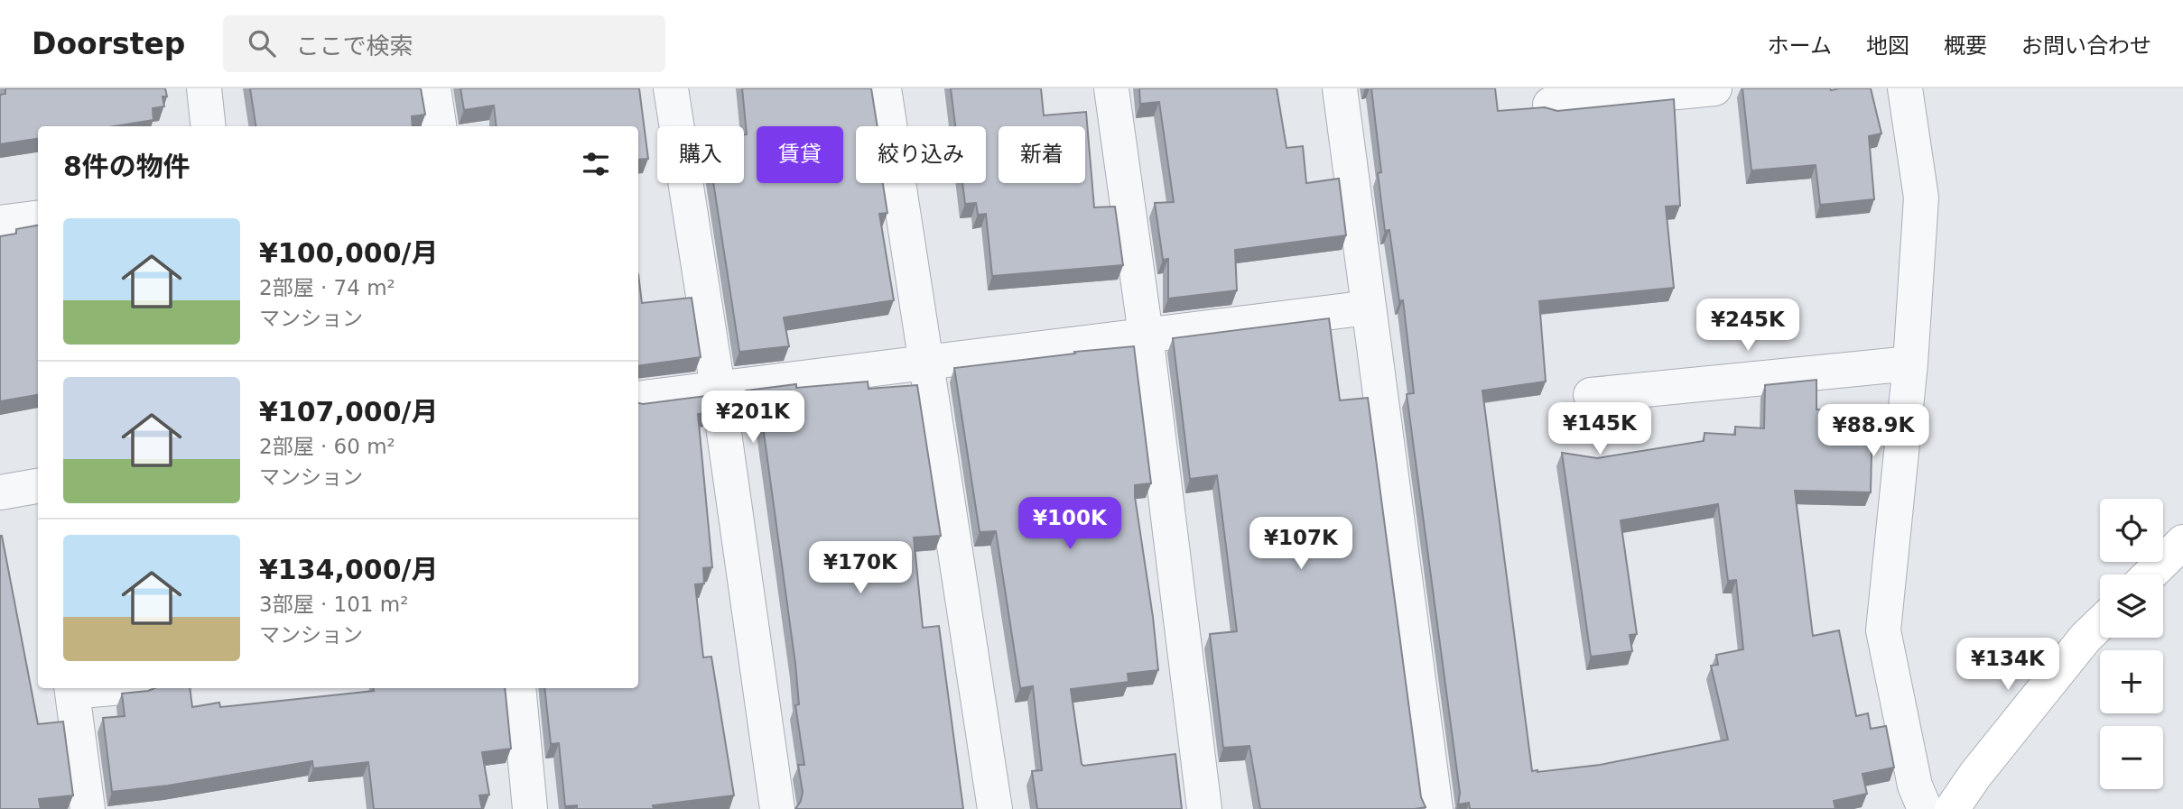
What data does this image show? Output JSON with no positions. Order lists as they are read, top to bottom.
{
  "page": {
    "header": "Doorstep",
    "search": "ここで検索",
    "nav": [
      "ホーム",
      "地図",
      "概要",
      "お問い合わせ"
    ],
    "chip": [
      "購入",
      "賃貸",
      "絞り込み",
      "新着"
    ],
    "heading": "8件の物件",
    "list": [
      {
        "name": "¥100,000/月",
        "note": "2部屋 · 74 m² · マンション"
      },
      {
        "name": "¥107,000/月",
        "note": "2部屋 · 60 m² · マンション"
      },
      {
        "name": "¥134,000/月",
        "note": "3部屋 · 101 m² · マンション"
      }
    ],
    "price": [
      "¥245K",
      "¥201K",
      "¥145K",
      "¥88.9K",
      "¥100K",
      "¥107K",
      "¥170K",
      "¥134K"
    ],
    "map_buttons": ["+", "−"]
  }
}
